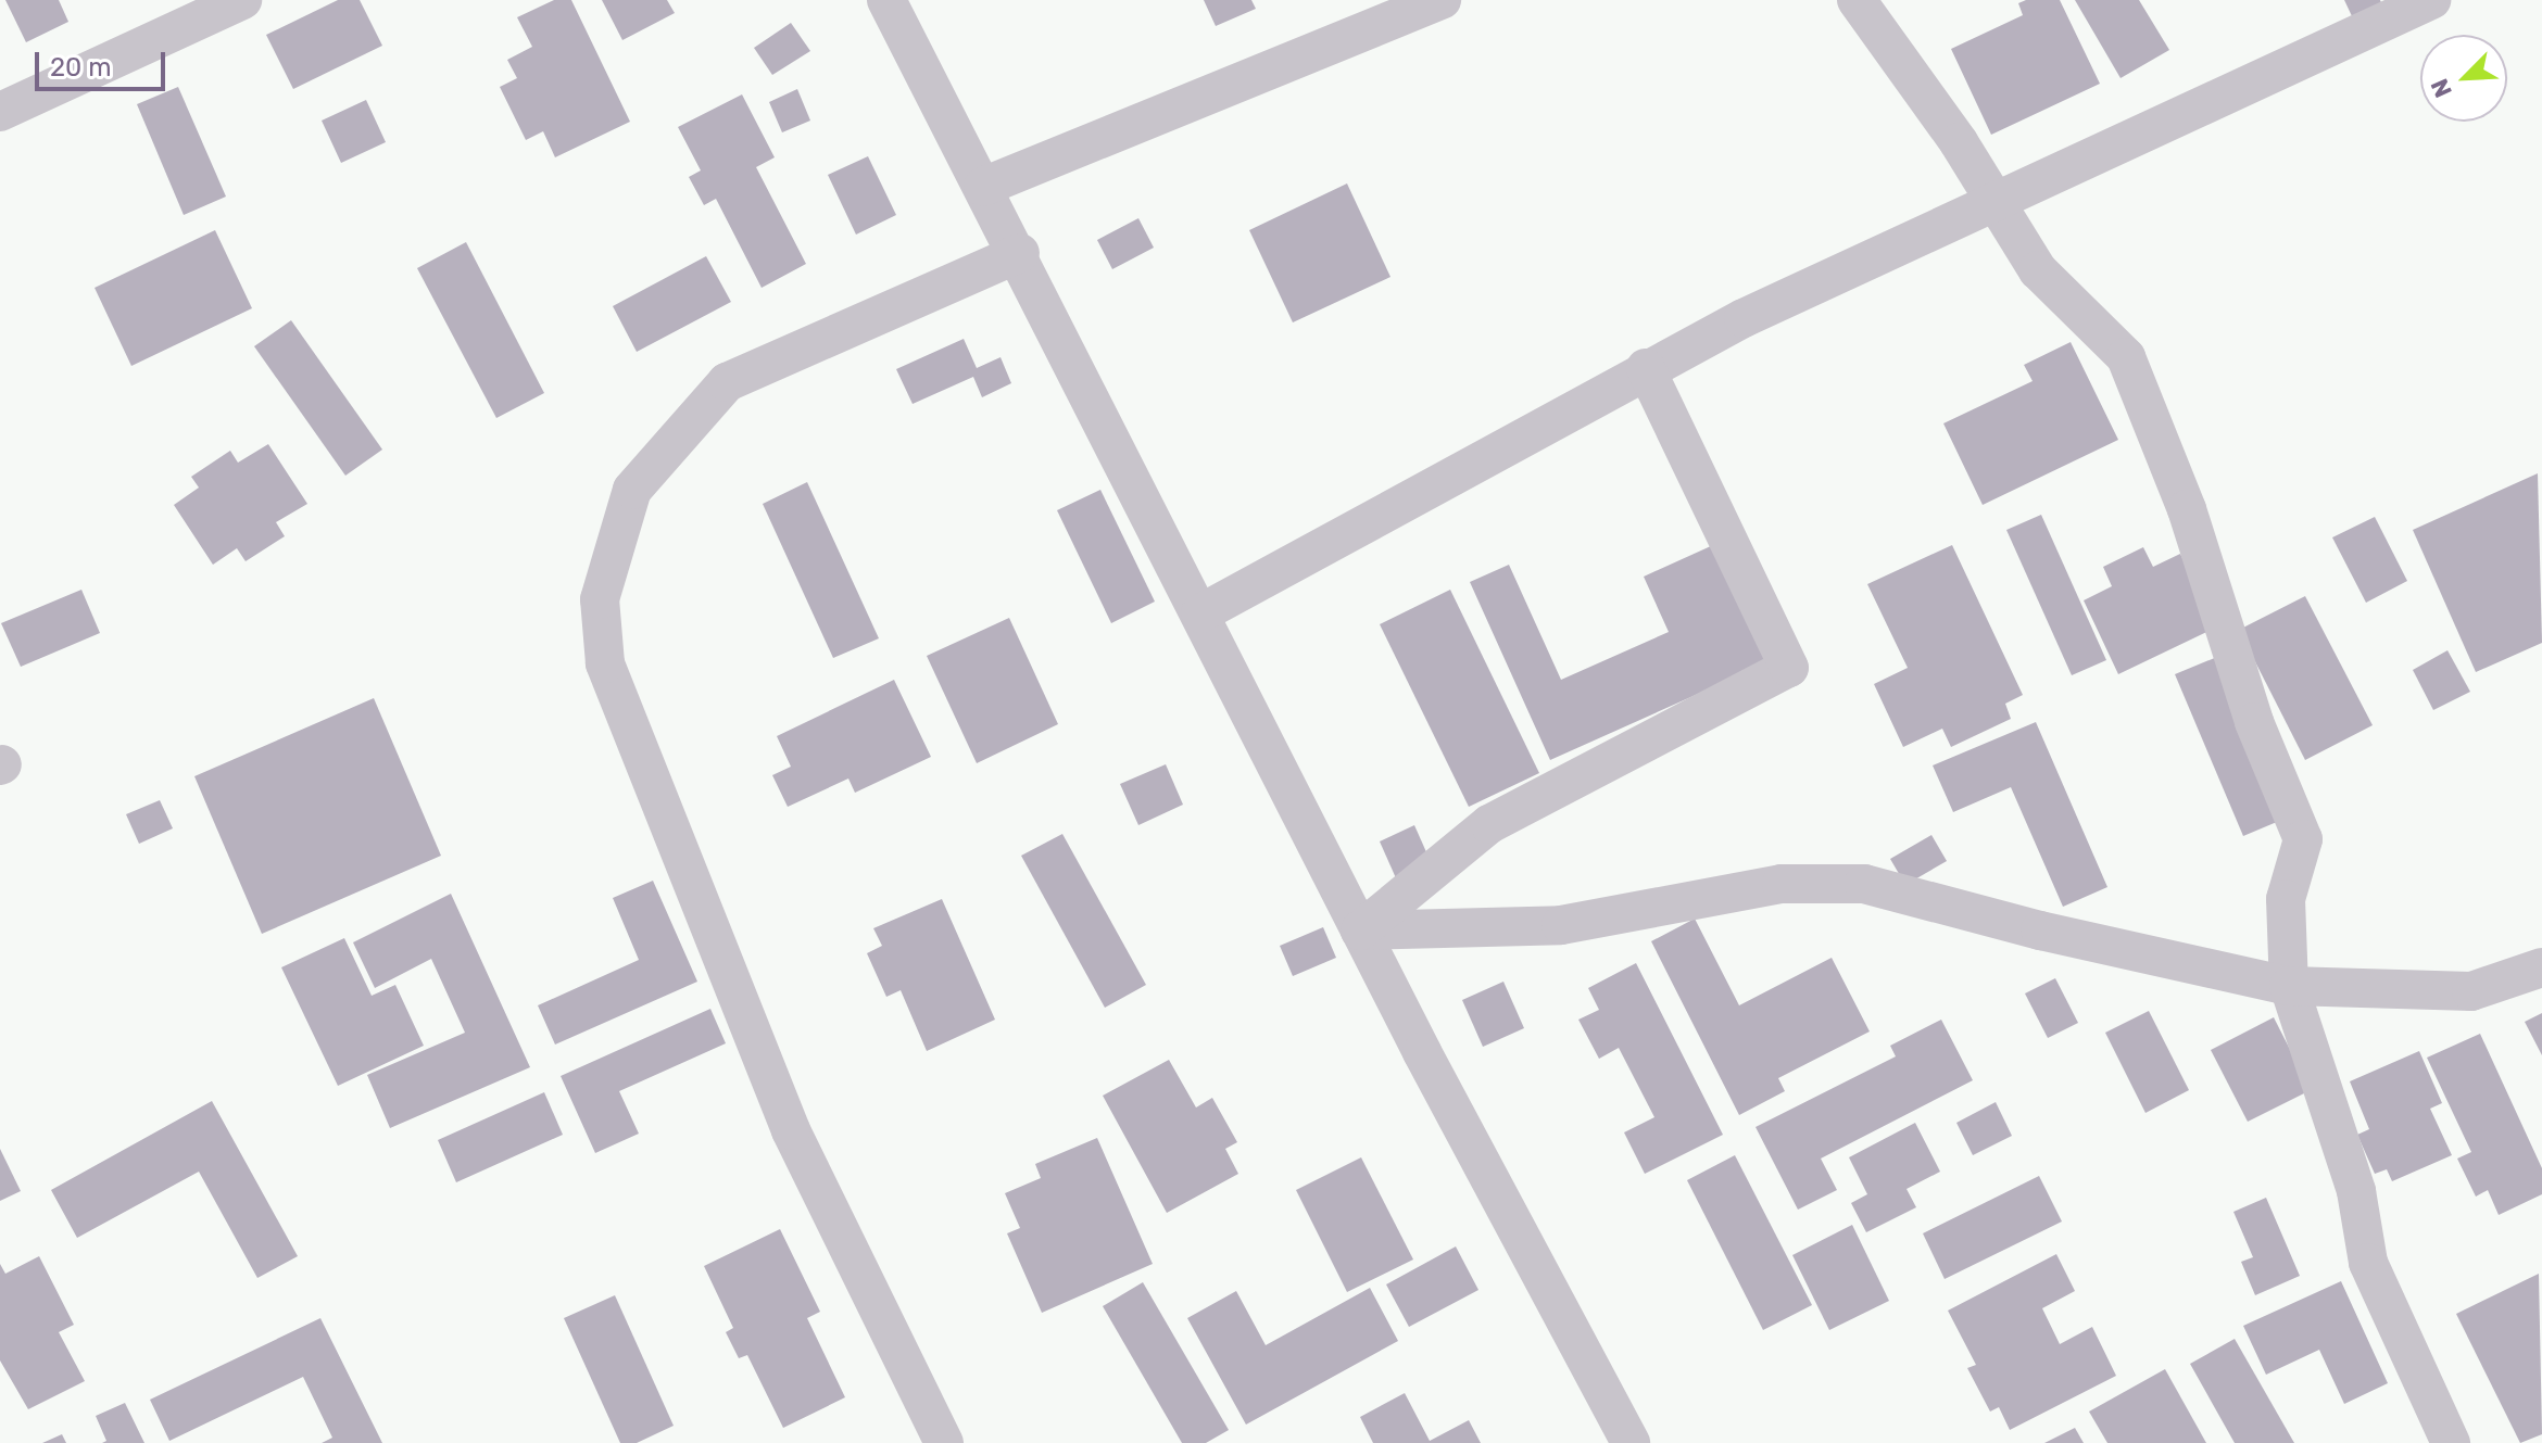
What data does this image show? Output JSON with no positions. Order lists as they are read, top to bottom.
{
  "scale_bar": "20 m",
  "north": "bottom left"
}
